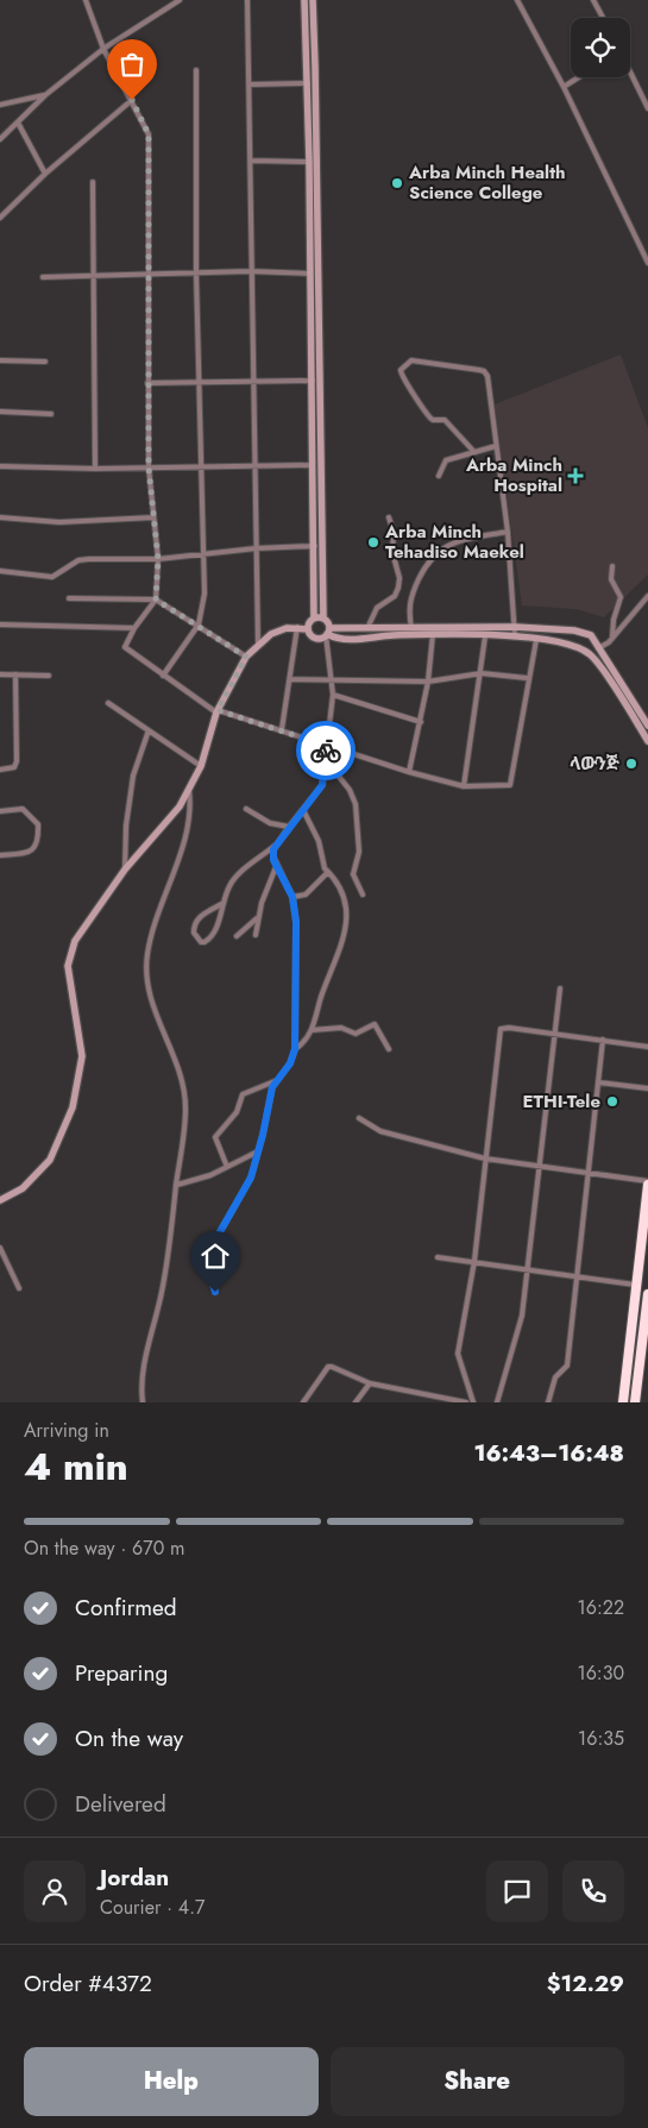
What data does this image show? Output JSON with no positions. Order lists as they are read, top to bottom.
{
  "places": {
    "other": [
      "Arba Minch Health Science College",
      "Arba Minch Tehadiso Maekel",
      "ላውንጅ",
      "ETHI-Tele"
    ],
    "health": ["Arba Minch Hospital"]
  },
  "page": {
    "heading": ["4 min", "Arriving in", "16:43–16:48"],
    "panel": [
      "Jordan",
      "Courier · 4.7",
      "Order #4372",
      "$12.29"
    ],
    "bar": "On the way · 670 m",
    "list": [
      ["Confirmed", "16:22"],
      ["Preparing", "16:30"],
      ["On the way", "16:35"],
      "Delivered"
    ],
    "buttons": ["Help", "Share"]
  }
}
